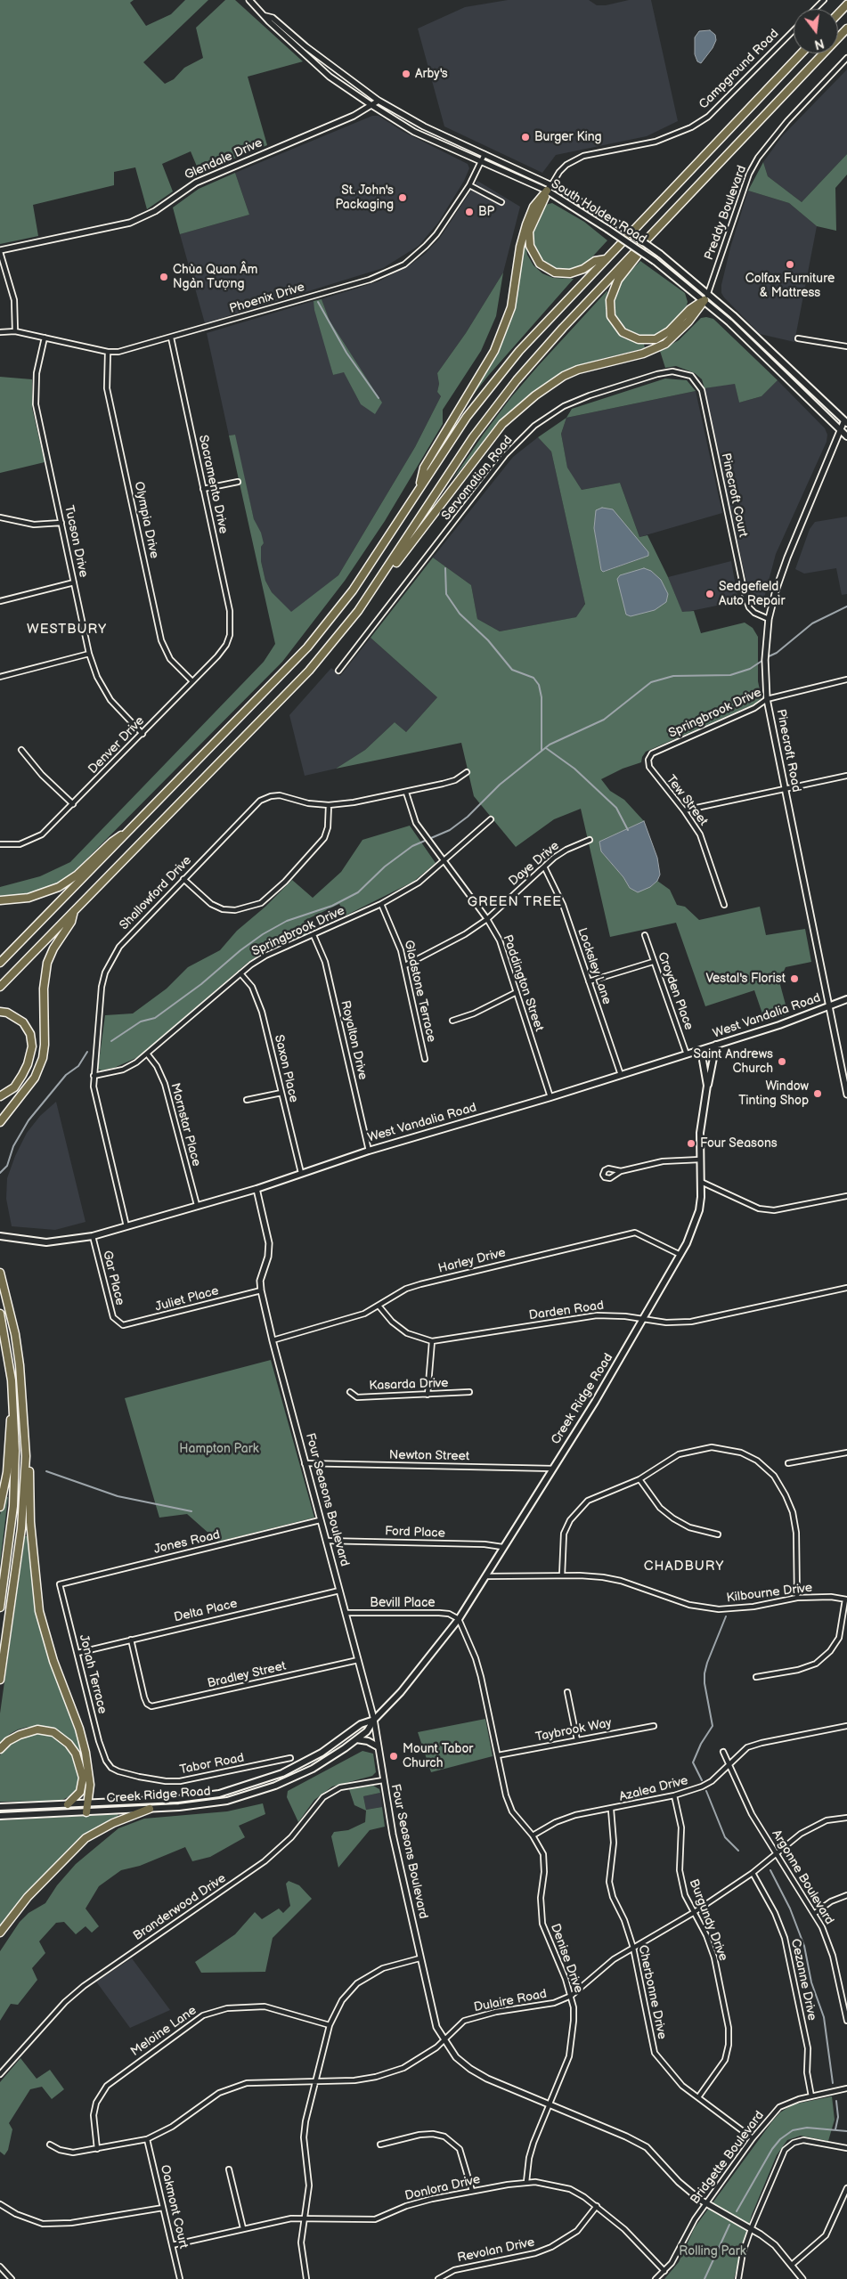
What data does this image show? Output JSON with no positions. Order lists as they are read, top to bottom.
{
  "streets": {
    "main road": ["South Holden Road", "West Vandalia Road", "Creek Ridge Road"],
    "street": [
      "Campground Road",
      "Glendale Drive",
      "Preddy Boulevard",
      "Phoenix Drive",
      "Servomation Road",
      "Sacramento Drive",
      "Pinecroft Court",
      "Olympia Drive",
      "Tucson Drive",
      "Springbrook Drive",
      "Denver Drive",
      "Pinecroft Road",
      "Tew Street",
      "Daye Drive",
      "Shallowford Drive",
      "Locksley Lane",
      "Paddington Street",
      "Gladstone Terrace",
      "Croyden Place",
      "Royalton Drive",
      "Saxon Place",
      "Mornstar Place",
      "Harley Drive",
      "Gar Place",
      "Juliet Place",
      "Darden Road",
      "Kasarda Drive",
      "Newton Street",
      "Four Seasons Boulevard",
      "Ford Place",
      "Jones Road",
      "Kilbourne Drive",
      "Bevill Place",
      "Delta Place",
      "Jonah Terrace",
      "Bradley Street",
      "Taybrook Way",
      "Tabor Road",
      "Azalea Drive",
      "Argonne Boulevard",
      "Branderwood Drive",
      "Burgundy Drive",
      "Denise Drive",
      "Cezanne Drive",
      "Cherbonne Drive",
      "Dulaire Road",
      "Meloine Lane",
      "Bridgette Boulevard",
      "Donlora Drive",
      "Oakmont Court",
      "Revolan Drive"
    ]
  },
  "crossings": [
    ["Campground Road", "South Holden Road"],
    ["Glendale Drive", "South Holden Road"],
    ["South Holden Road", "Preddy Boulevard"],
    ["South Holden Road", "Phoenix Drive"],
    ["South Holden Road", "Pinecroft Road"],
    ["Phoenix Drive", "Sacramento Drive"],
    ["Phoenix Drive", "Olympia Drive"],
    ["Phoenix Drive", "Tucson Drive"],
    ["Servomation Road", "Pinecroft Court"],
    ["Sacramento Drive", "Denver Drive"],
    ["Pinecroft Court", "Pinecroft Road"],
    ["Olympia Drive", "Denver Drive"],
    ["Tucson Drive", "Denver Drive"],
    ["Springbrook Drive", "Pinecroft Road"],
    ["Springbrook Drive", "Tew Street"],
    ["Springbrook Drive", "Shallowford Drive"],
    ["Springbrook Drive", "Paddington Street"],
    ["Springbrook Drive", "Gladstone Terrace"],
    ["Springbrook Drive", "Royalton Drive"],
    ["Springbrook Drive", "Saxon Place"],
    ["Springbrook Drive", "Mornstar Place"],
    ["Pinecroft Road", "West Vandalia Road"],
    ["Daye Drive", "Locksley Lane"],
    ["Daye Drive", "Paddington Street"],
    ["Daye Drive", "Gladstone Terrace"],
    ["Shallowford Drive", "Paddington Street"],
    ["Shallowford Drive", "West Vandalia Road"],
    ["Locksley Lane", "West Vandalia Road"],
    ["Paddington Street", "West Vandalia Road"],
    ["Croyden Place", "West Vandalia Road"],
    ["West Vandalia Road", "Royalton Drive"],
    ["West Vandalia Road", "Saxon Place"],
    ["West Vandalia Road", "Mornstar Place"],
    ["West Vandalia Road", "Gar Place"],
    ["West Vandalia Road", "Creek Ridge Road"],
    ["West Vandalia Road", "Four Seasons Boulevard"],
    ["Harley Drive", "Darden Road"],
    ["Harley Drive", "Creek Ridge Road"],
    ["Harley Drive", "Four Seasons Boulevard"],
    ["Gar Place", "Juliet Place"],
    ["Juliet Place", "Four Seasons Boulevard"],
    ["Darden Road", "Creek Ridge Road"],
    ["Creek Ridge Road", "Newton Street"],
    ["Creek Ridge Road", "Four Seasons Boulevard"],
    ["Creek Ridge Road", "Ford Place"],
    ["Creek Ridge Road", "Kilbourne Drive"],
    ["Creek Ridge Road", "Bevill Place"],
    ["Creek Ridge Road", "Denise Drive"],
    ["Newton Street", "Four Seasons Boulevard"],
    ["Four Seasons Boulevard", "Ford Place"],
    ["Four Seasons Boulevard", "Jones Road"],
    ["Four Seasons Boulevard", "Bevill Place"],
    ["Four Seasons Boulevard", "Delta Place"],
    ["Four Seasons Boulevard", "Bradley Street"],
    ["Four Seasons Boulevard", "Branderwood Drive"],
    ["Four Seasons Boulevard", "Denise Drive"],
    ["Four Seasons Boulevard", "Dulaire Road"],
    ["Four Seasons Boulevard", "Bridgette Boulevard"],
    ["Jones Road", "Jonah Terrace"],
    ["Bevill Place", "Denise Drive"],
    ["Delta Place", "Jonah Terrace"],
    ["Delta Place", "Bradley Street"],
    ["Jonah Terrace", "Tabor Road"],
    ["Taybrook Way", "Denise Drive"],
    ["Azalea Drive", "Argonne Boulevard"],
    ["Azalea Drive", "Burgundy Drive"],
    ["Azalea Drive", "Denise Drive"],
    ["Azalea Drive", "Cherbonne Drive"],
    ["Argonne Boulevard", "Dulaire Road"],
    ["Burgundy Drive", "Cherbonne Drive"],
    ["Burgundy Drive", "Dulaire Road"],
    ["Denise Drive", "Dulaire Road"],
    ["Denise Drive", "Donlora Drive"],
    ["Cezanne Drive", "Dulaire Road"],
    ["Cezanne Drive", "Bridgette Boulevard"],
    ["Cherbonne Drive", "Dulaire Road"],
    ["Cherbonne Drive", "Bridgette Boulevard"],
    ["Dulaire Road", "Meloine Lane"],
    ["Dulaire Road", "Oakmont Court"],
    ["Bridgette Boulevard", "Donlora Drive"],
    ["Donlora Drive", "Oakmont Court"],
    ["Donlora Drive", "Revolan Drive"]
  ],
  "districts": ["WESTBURY", "GREEN TREE", "CHADBURY"],
  "parks": ["Hampton Park", "Rolling Park"],
  "places": [
    "Arby's",
    "Burger King",
    "St. John's Packaging",
    "BP",
    "Colfax Furniture & Mattress",
    "Chùa Quan Âm Ngàn Tượng",
    "Sedgefield Auto Repair",
    "Vestal's Florist",
    "Saint Andrews Church",
    "Window Tinting Shop",
    "Four Seasons",
    "Mount Tabor Church"
  ],
  "north": "bottom"
}
